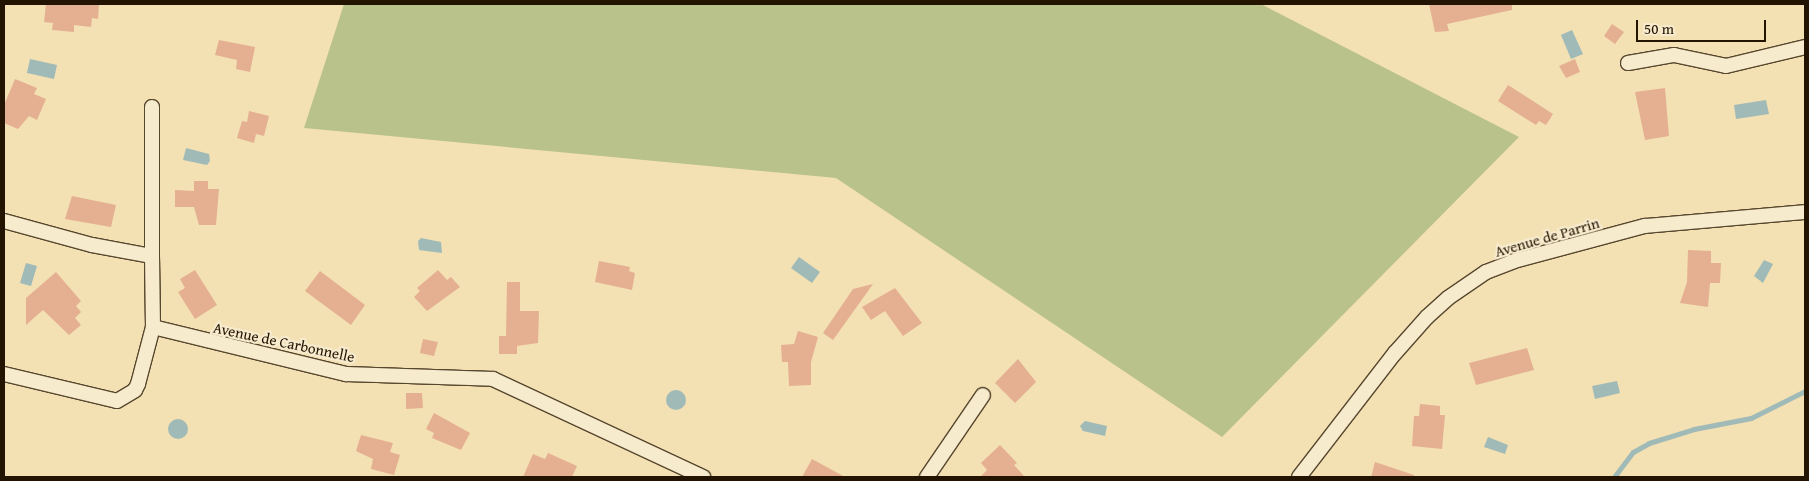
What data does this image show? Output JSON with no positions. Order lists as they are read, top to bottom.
{
  "streets": {
    "street": ["Avenue de Parrin", "Avenue de Carbonnelle"]
  },
  "scale_bar": "50 m"
}
